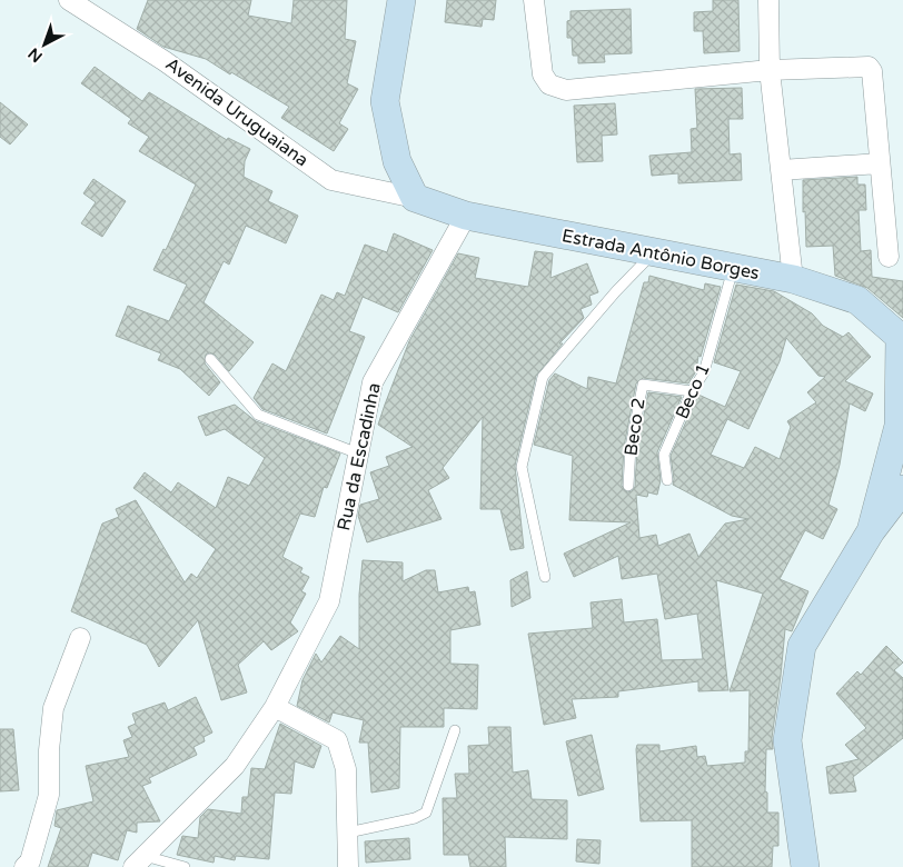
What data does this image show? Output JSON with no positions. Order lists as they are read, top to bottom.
{
  "streets": {
    "street": ["Avenida Uruguaiana", "Estrada Antônio Borges", "Rua da Escadinha"],
    "lane": ["Beco 1", "Beco 2"]
  },
  "crossings": [
    ["Avenida Uruguaiana", "Estrada Antônio Borges"],
    ["Estrada Antônio Borges", "Beco 1"],
    ["Estrada Antônio Borges", "Rua da Escadinha"],
    ["Beco 1", "Beco 2"]
  ],
  "north": "bottom left"
}
